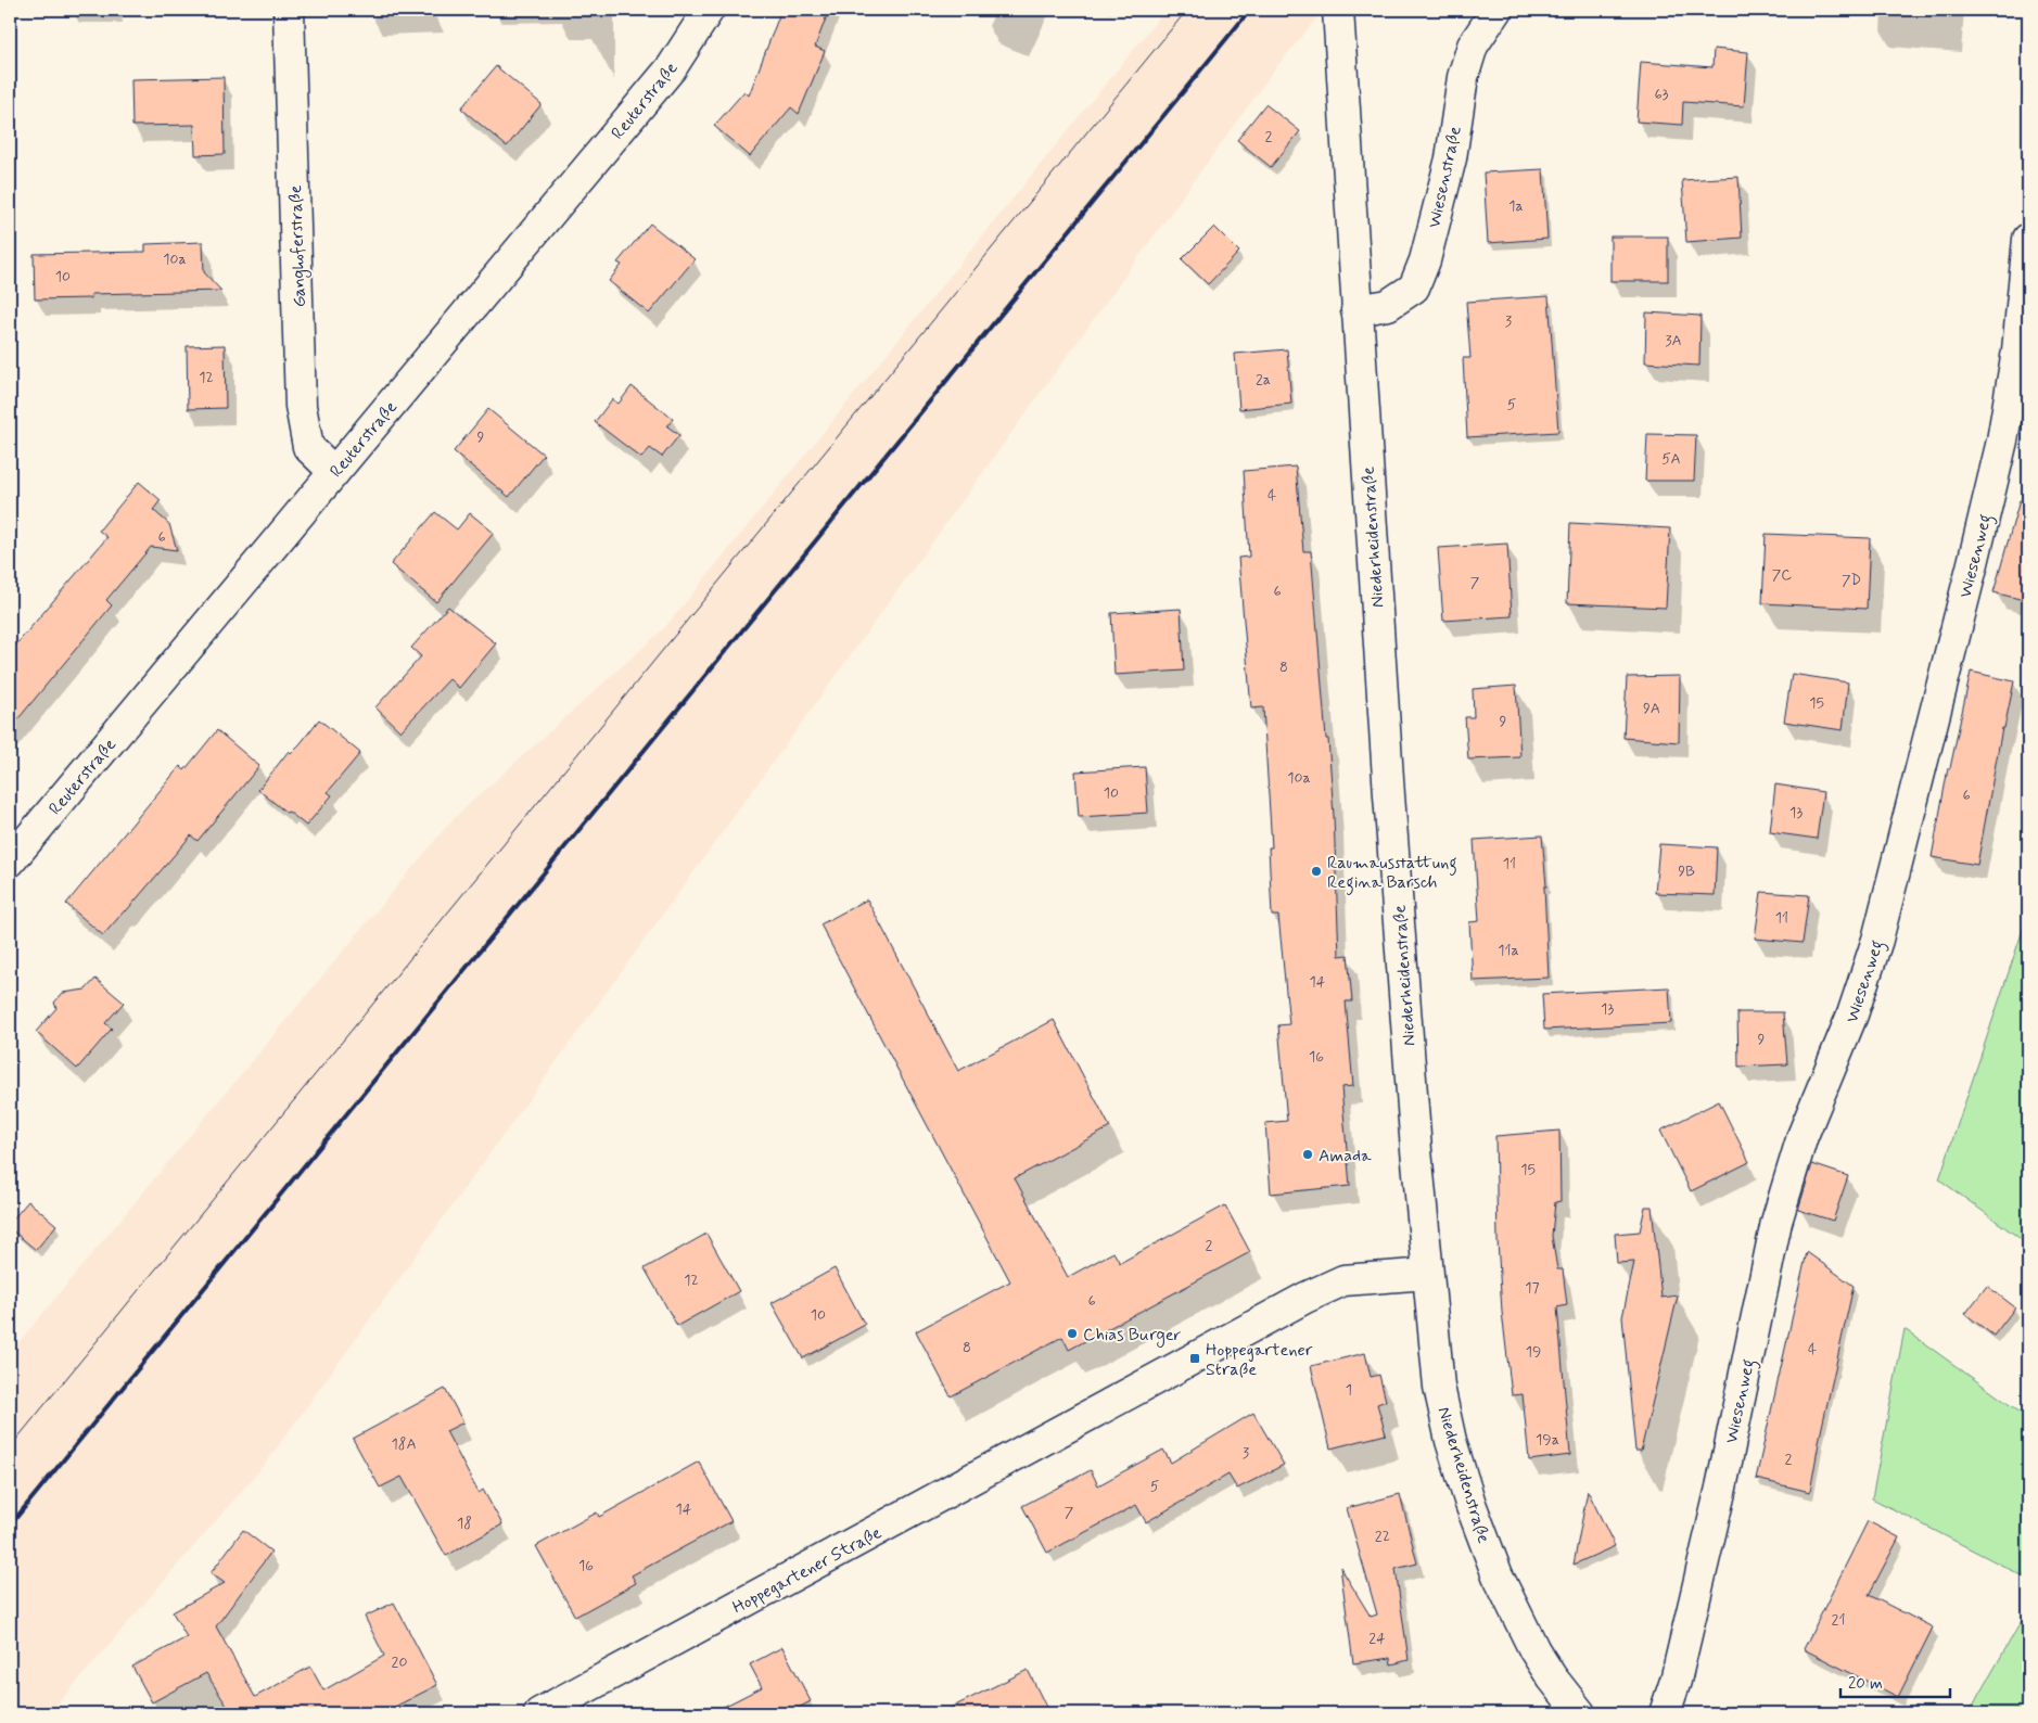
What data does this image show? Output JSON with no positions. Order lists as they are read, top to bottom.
{
  "streets": {
    "street": [
      "Reuterstraße",
      "Wiesenstraße",
      "Ganghoferstraße",
      "Niederheidenstraße",
      "Wiesenweg",
      "Hoppegartener Straße"
    ]
  },
  "crossings": [
    ["Reuterstraße", "Ganghoferstraße"],
    ["Wiesenstraße", "Niederheidenstraße"],
    ["Niederheidenstraße", "Hoppegartener Straße"]
  ],
  "places": {
    "other": ["Raumausstattung Regina Barsch", "Amada", "Chias Burger"],
    "transit": ["Hoppegartener Straße"]
  },
  "house_numbers": [
    "63",
    "2",
    "1a",
    "10a",
    "10",
    "3",
    "3A",
    "12",
    "2a",
    "5",
    "9",
    "5A",
    "4",
    "6",
    "7C",
    "7D",
    "7",
    "6",
    "8",
    "15",
    "9A",
    "9",
    "10a",
    "10",
    "6",
    "13",
    "11",
    "9B",
    "11",
    "11a",
    "14",
    "13",
    "9",
    "16",
    "15",
    "2",
    "12",
    "17",
    "6",
    "10",
    "8",
    "4",
    "19",
    "1",
    "19a",
    "18A",
    "3",
    "2",
    "5",
    "14",
    "7",
    "18",
    "22",
    "16",
    "21",
    "24",
    "20"
  ],
  "scale_bar": "20 m"
}
